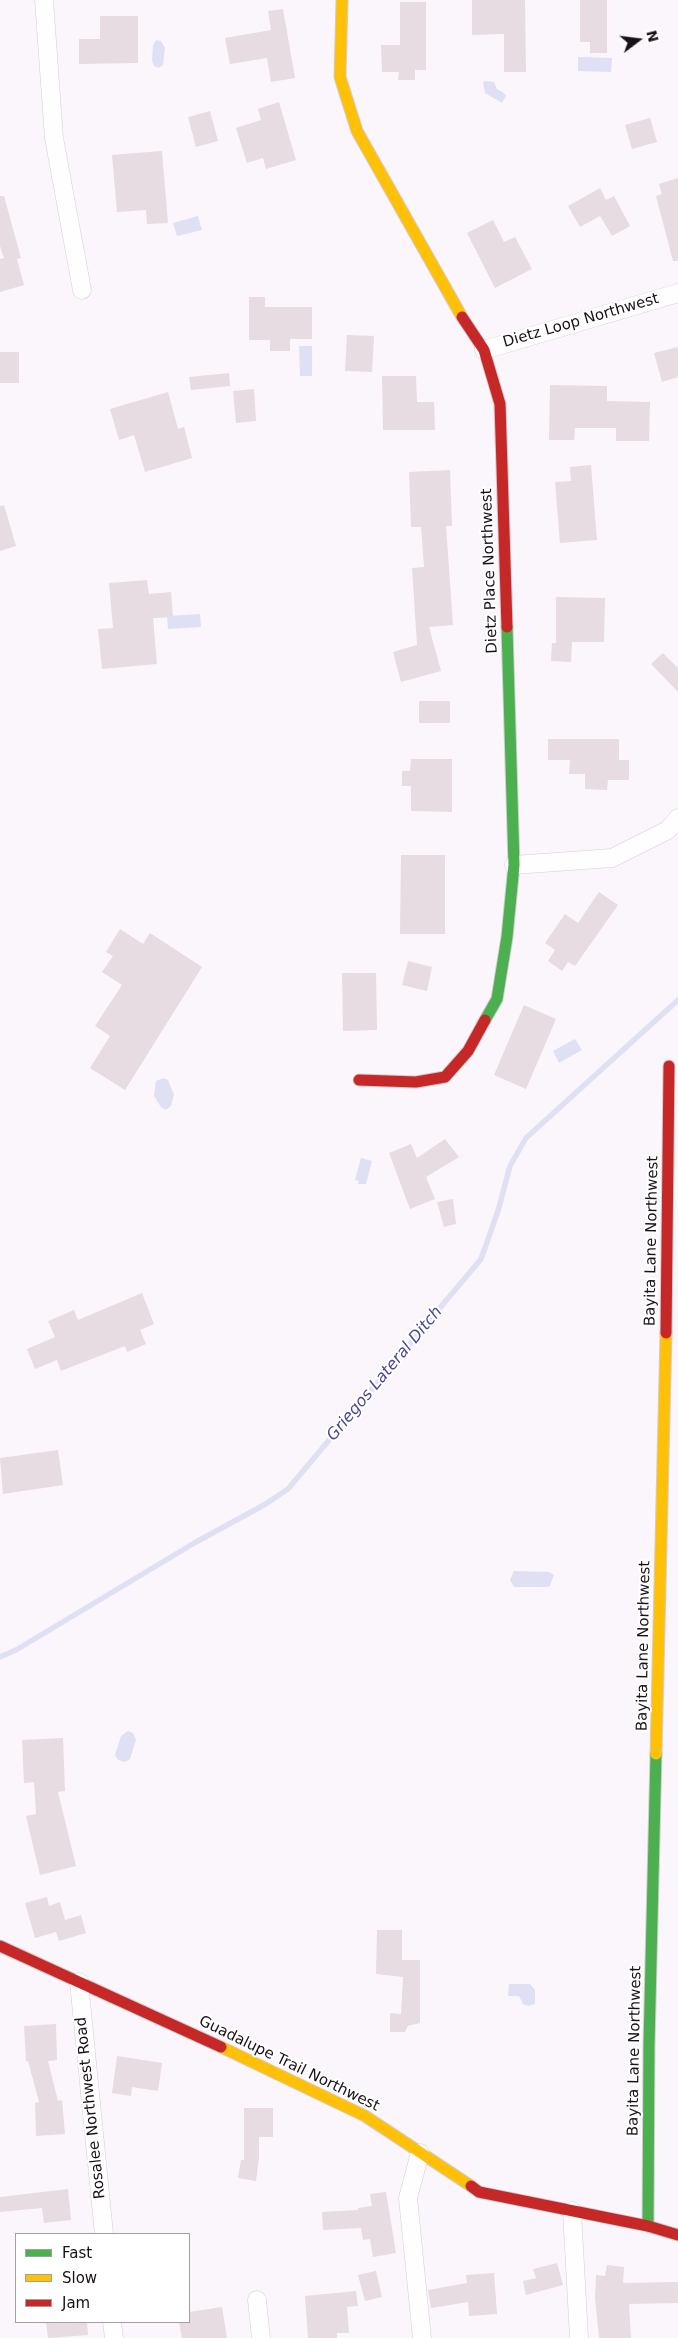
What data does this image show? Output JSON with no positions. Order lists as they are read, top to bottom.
{
  "streets": {
    "street": [
      "Dietz Loop Northwest",
      "Dietz Place Northwest",
      "Bayita Lane Northwest",
      "Guadalupe Trail Northwest",
      "Rosalee Northwest Road"
    ]
  },
  "crossings": [
    ["Dietz Loop Northwest", "Dietz Place Northwest"],
    ["Bayita Lane Northwest", "Guadalupe Trail Northwest"],
    ["Guadalupe Trail Northwest", "Rosalee Northwest Road"]
  ],
  "water": ["Griegos Lateral Ditch"],
  "legend": ["Fast", "Slow", "Jam"],
  "north": "right"
}
